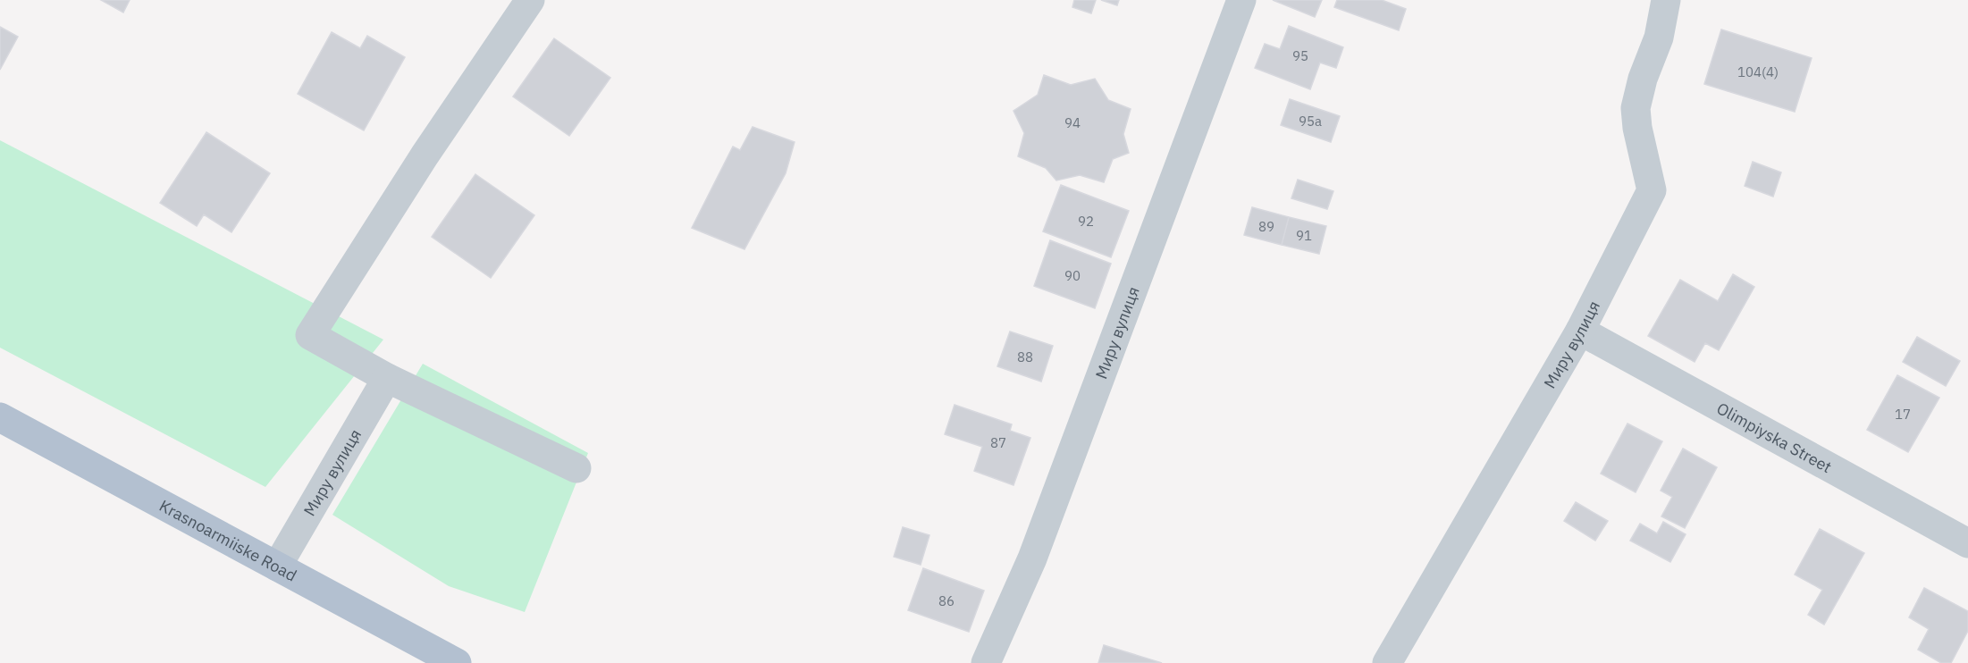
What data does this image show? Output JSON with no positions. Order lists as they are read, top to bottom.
{
  "streets": {
    "main road": ["Krasnoarmiiske Road"],
    "street": ["Миру вулиця", "Olimpiyska Street"]
  },
  "crossings": [
    ["Миру вулиця", "Olimpiyska Street"],
    ["Миру вулиця", "Krasnoarmiiske Road"]
  ],
  "house_numbers": [
    "95",
    "104(4)",
    "95а",
    "94",
    "92",
    "89",
    "91",
    "90",
    "88",
    "17",
    "87",
    "86"
  ]
}
